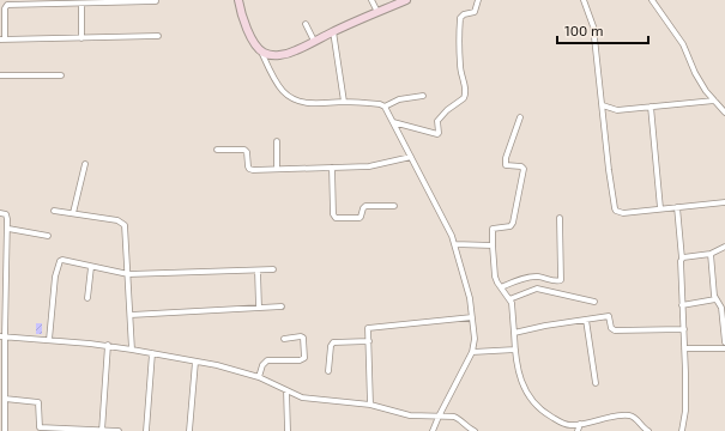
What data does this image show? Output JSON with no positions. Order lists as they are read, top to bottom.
{
  "scale_bar": "100 m"
}
